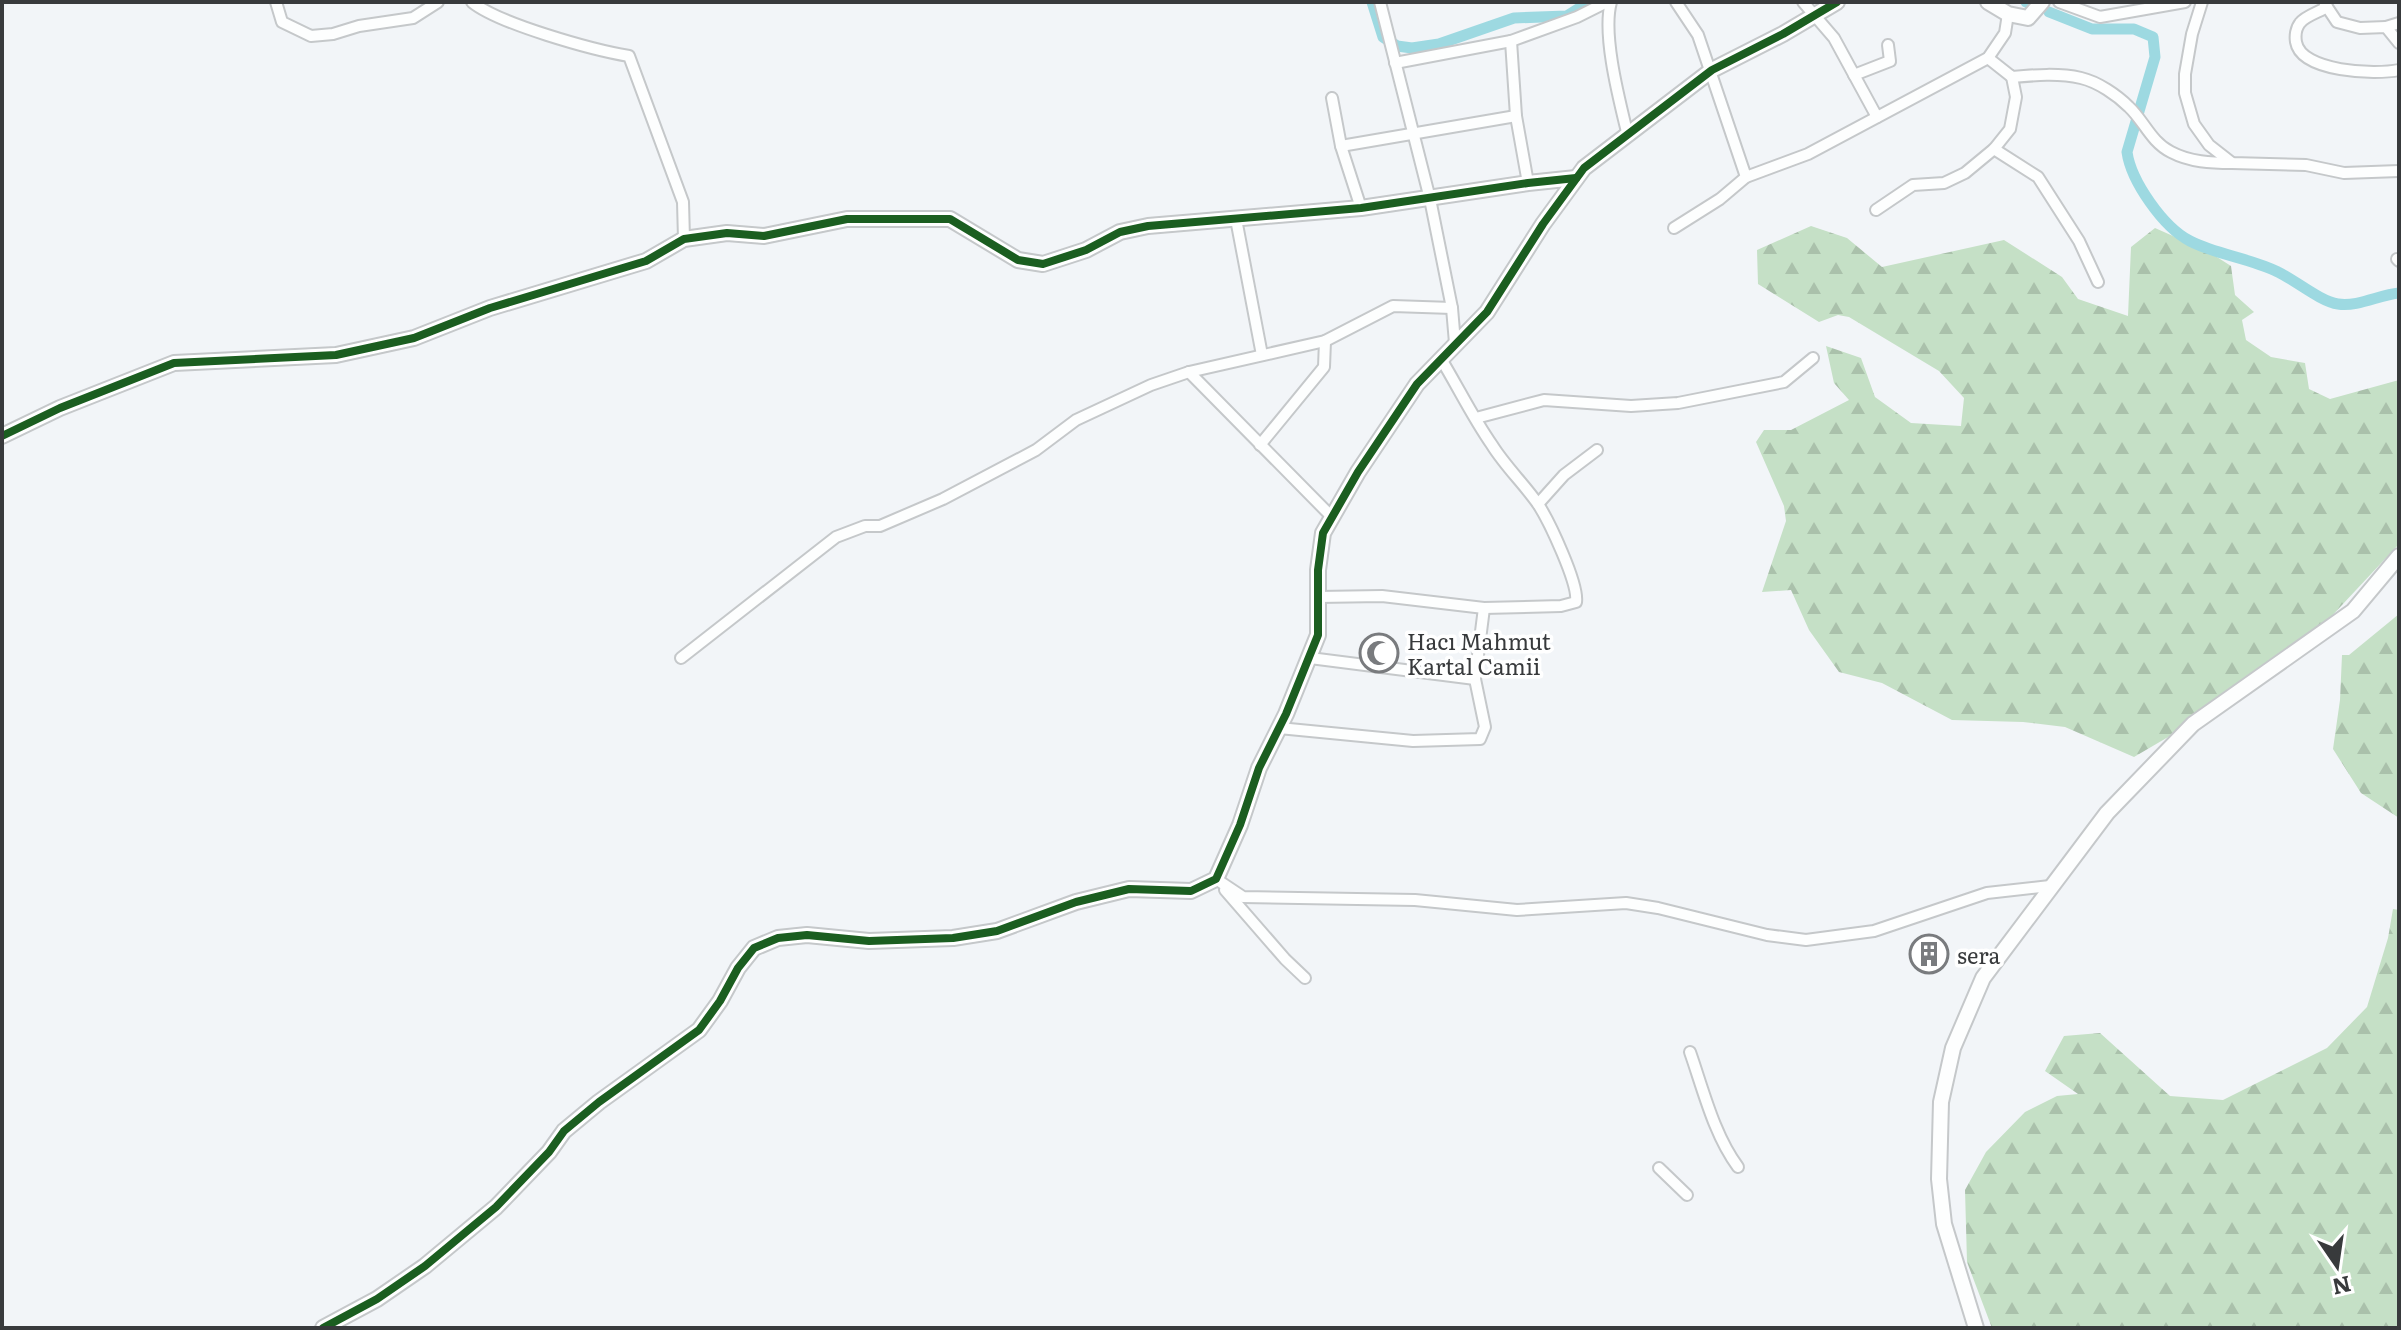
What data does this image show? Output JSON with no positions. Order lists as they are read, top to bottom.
{
  "places": {
    "mosque": ["Hacı Mahmut Kartal Camii"],
    "building": ["sera"]
  },
  "north": "bottom"
}
